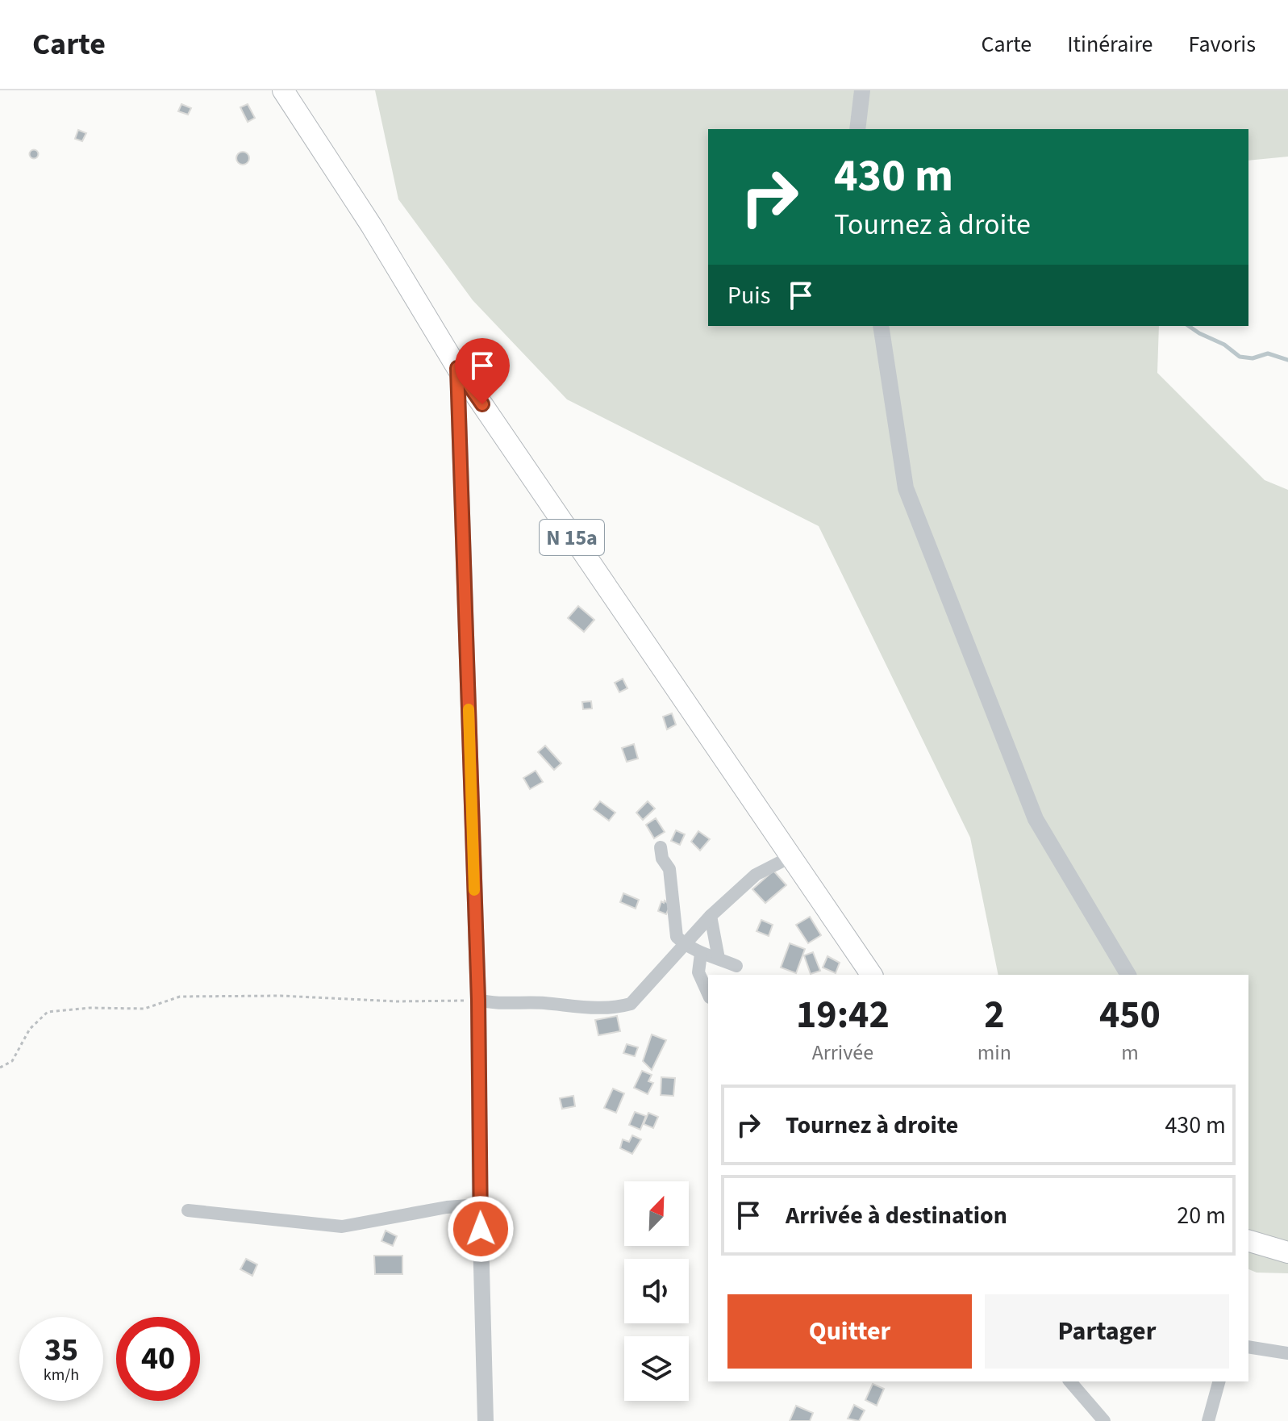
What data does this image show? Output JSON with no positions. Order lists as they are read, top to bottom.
{
  "streets": {
    "highway": ["N 15a"]
  },
  "north": "top right",
  "page": {
    "header": "Carte",
    "nav": ["Carte", "Itinéraire", "Favoris"],
    "turn": ["430 m", "Tournez à droite"],
    "then": "Puis",
    "eta": [
      "19:42",
      "Arrivée",
      "2",
      "min",
      "450",
      "m"
    ],
    "list": [
      {
        "name": "Tournez à droite",
        "value": "430 m"
      },
      {
        "name": "Arrivée à destination",
        "value": "20 m"
      }
    ],
    "buttons": ["Quitter", "Partager"],
    "speed": "35 km/h",
    "limit": "40"
  }
}
